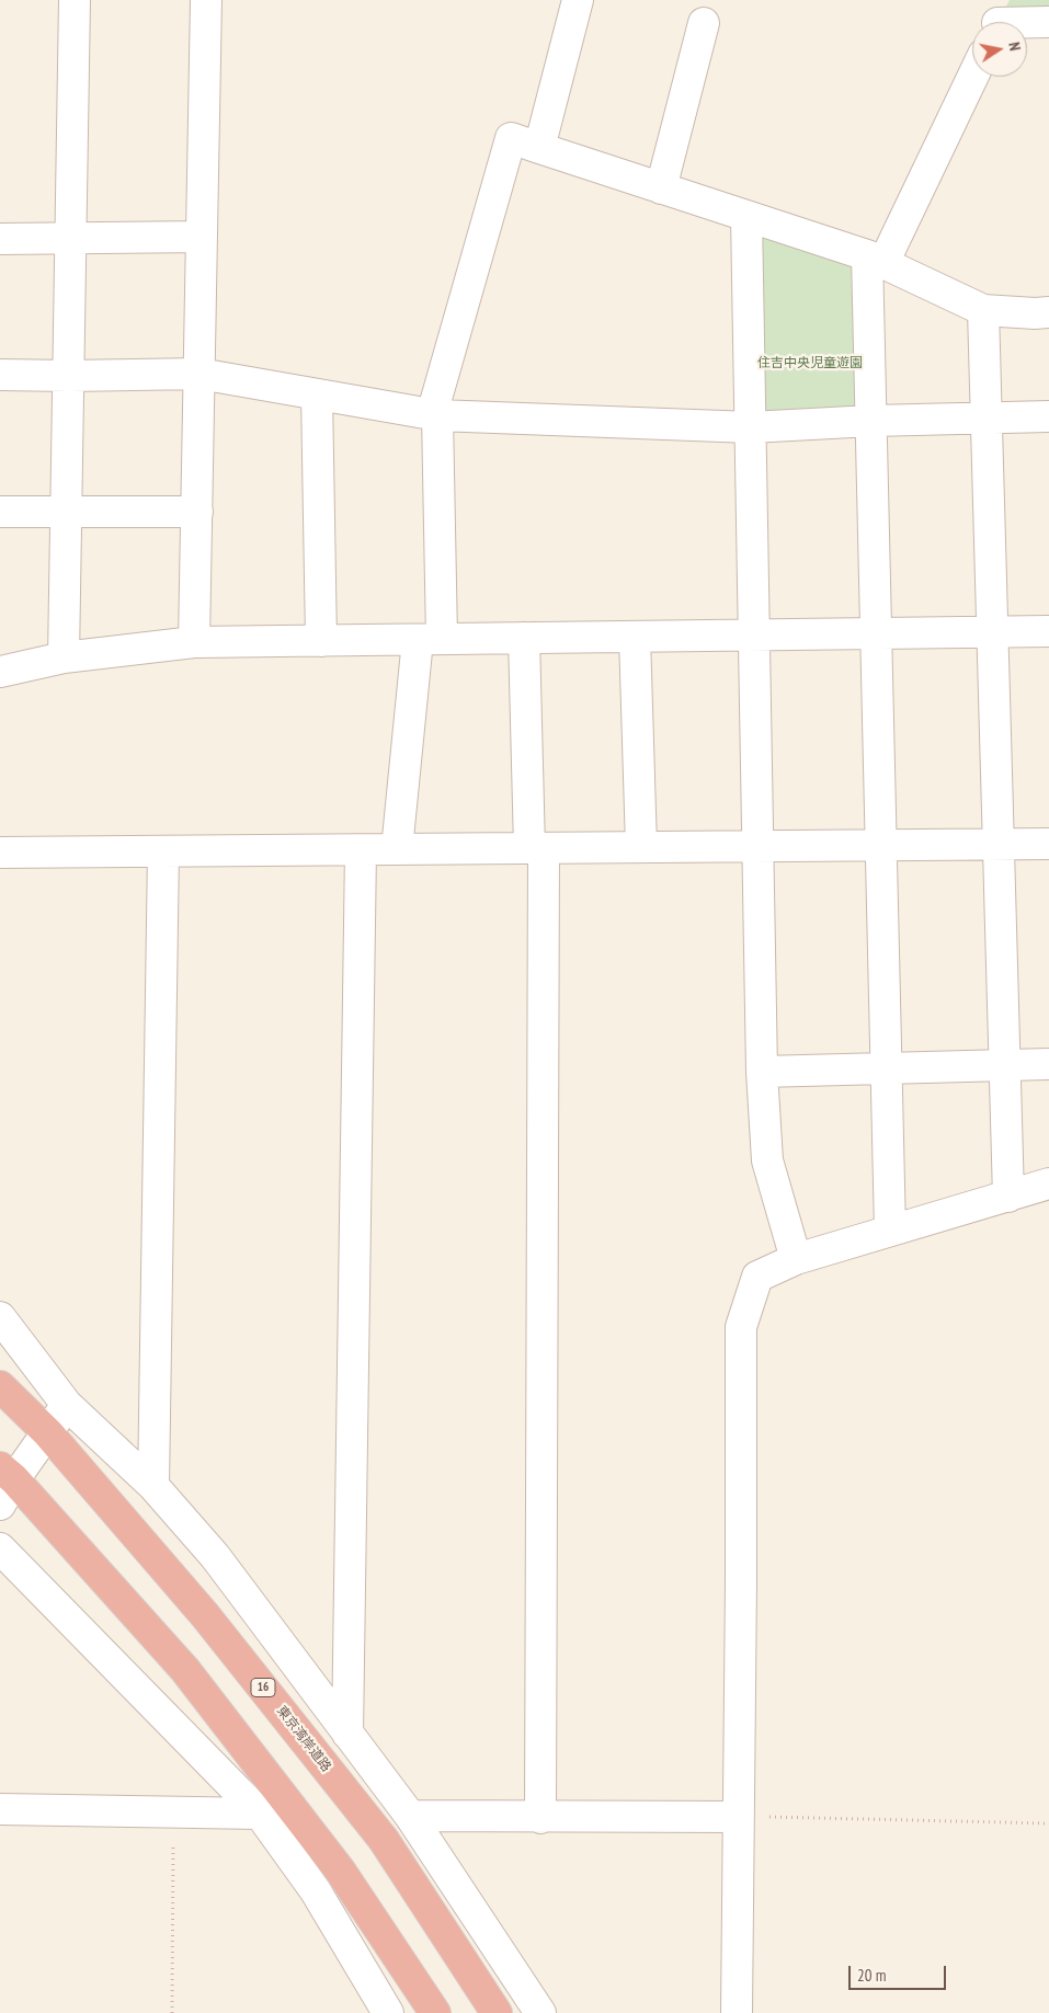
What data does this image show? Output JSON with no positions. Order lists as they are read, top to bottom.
{
  "streets": {
    "highway": ["16", "東京湾岸道路"]
  },
  "parks": ["住吉中央児童遊園"],
  "scale_bar": "20 m",
  "north": "right"
}
